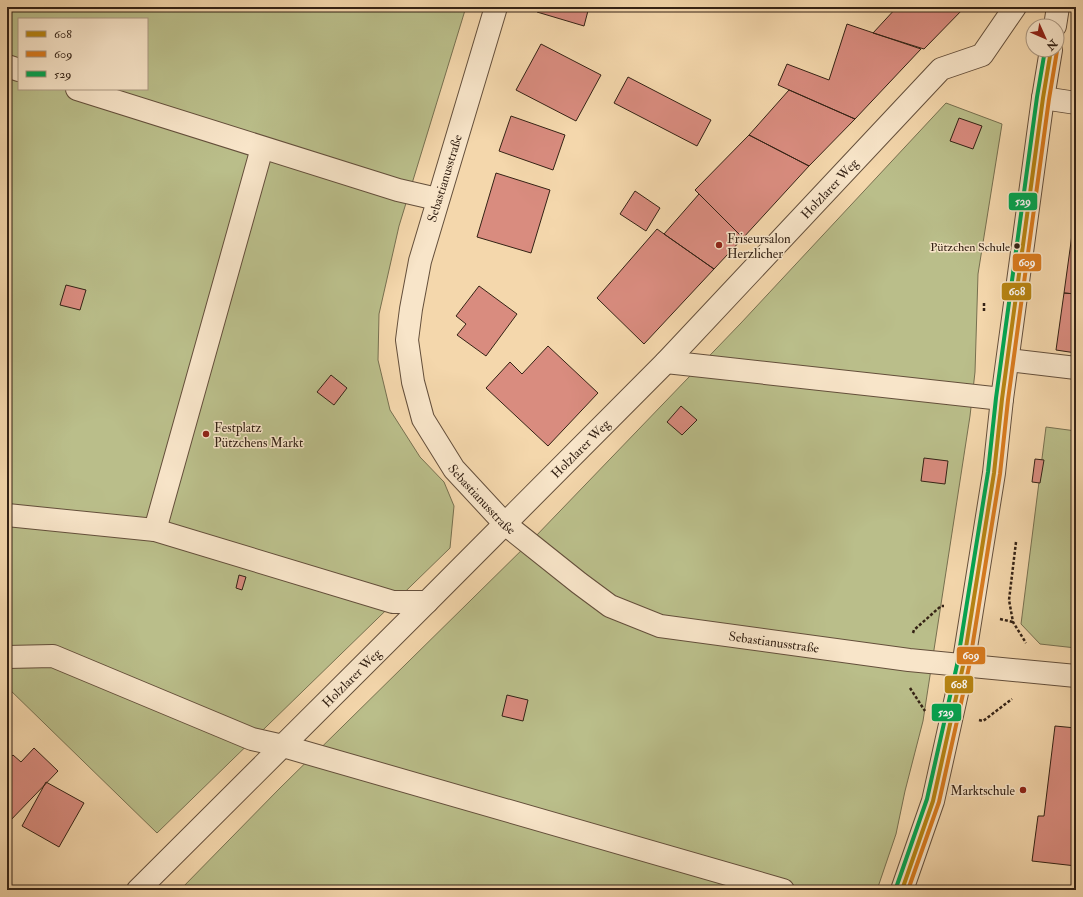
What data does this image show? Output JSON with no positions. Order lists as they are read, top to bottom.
{
  "streets": {
    "street": ["Sebastianusstraße", "Holzlarer Weg"]
  },
  "crossings": [
    ["Sebastianusstraße", "Holzlarer Weg"]
  ],
  "places": [
    "Friseursalon Herzlicher",
    "Pützchen Schule",
    "Festplatz Pützchens Markt",
    "Marktschule"
  ],
  "lines": ["transit line 608", "transit line 609", "transit line 529"],
  "legend": ["608", "609", "529"],
  "north": "bottom right"
}
